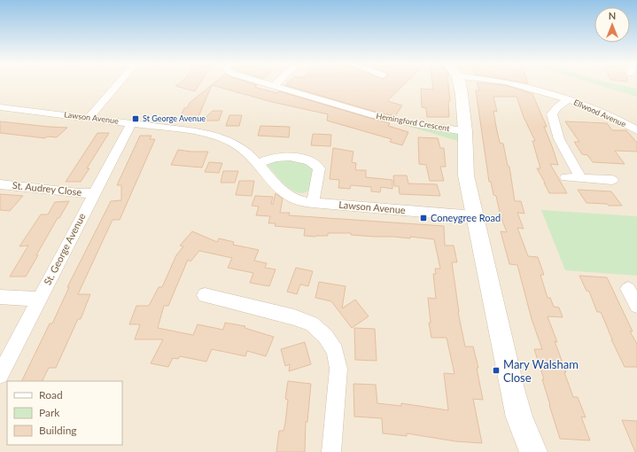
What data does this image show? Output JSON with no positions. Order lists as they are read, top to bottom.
{
  "streets": {
    "street": [
      "Ellwood Avenue",
      "Lawson Avenue",
      "Hemingford Crescent",
      "St. Audrey Close",
      "St. George Avenue"
    ]
  },
  "crossings": [
    ["Lawson Avenue", "St. George Avenue"],
    ["St. Audrey Close", "St. George Avenue"]
  ],
  "places": {
    "transit": ["St George Avenue", "Coneygree Road", "Mary Walsham Close"]
  },
  "legend": ["Road", "Park", "Building"],
  "north": "top"
}
